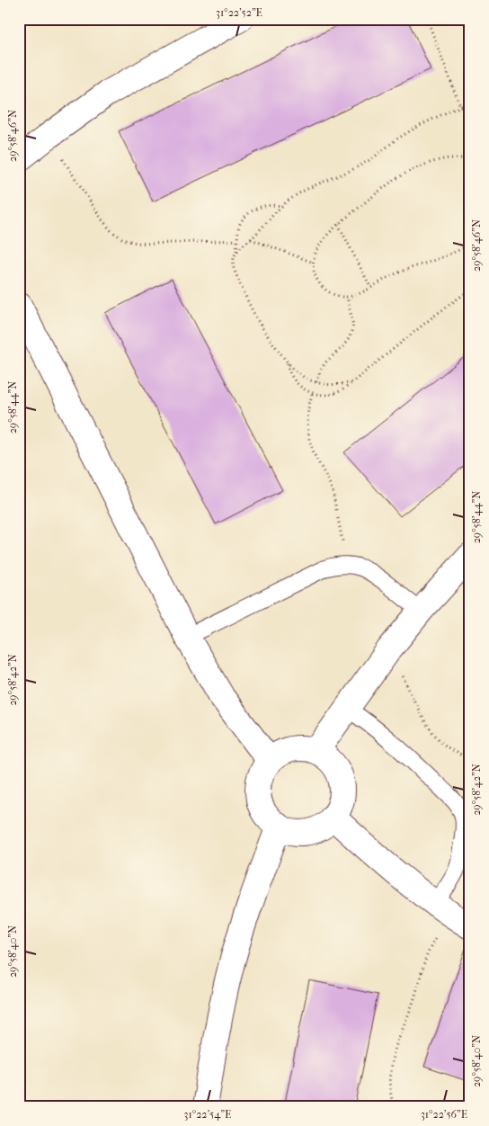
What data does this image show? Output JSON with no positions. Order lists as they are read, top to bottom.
{
  "coordinates": [
    "31°22'52\"E",
    "29°58'46\"N",
    "29°58'44\"N",
    "29°58'42\"N",
    "29°58'40\"N",
    "31°22'54\"E",
    "31°22'56\"E"
  ]
}
